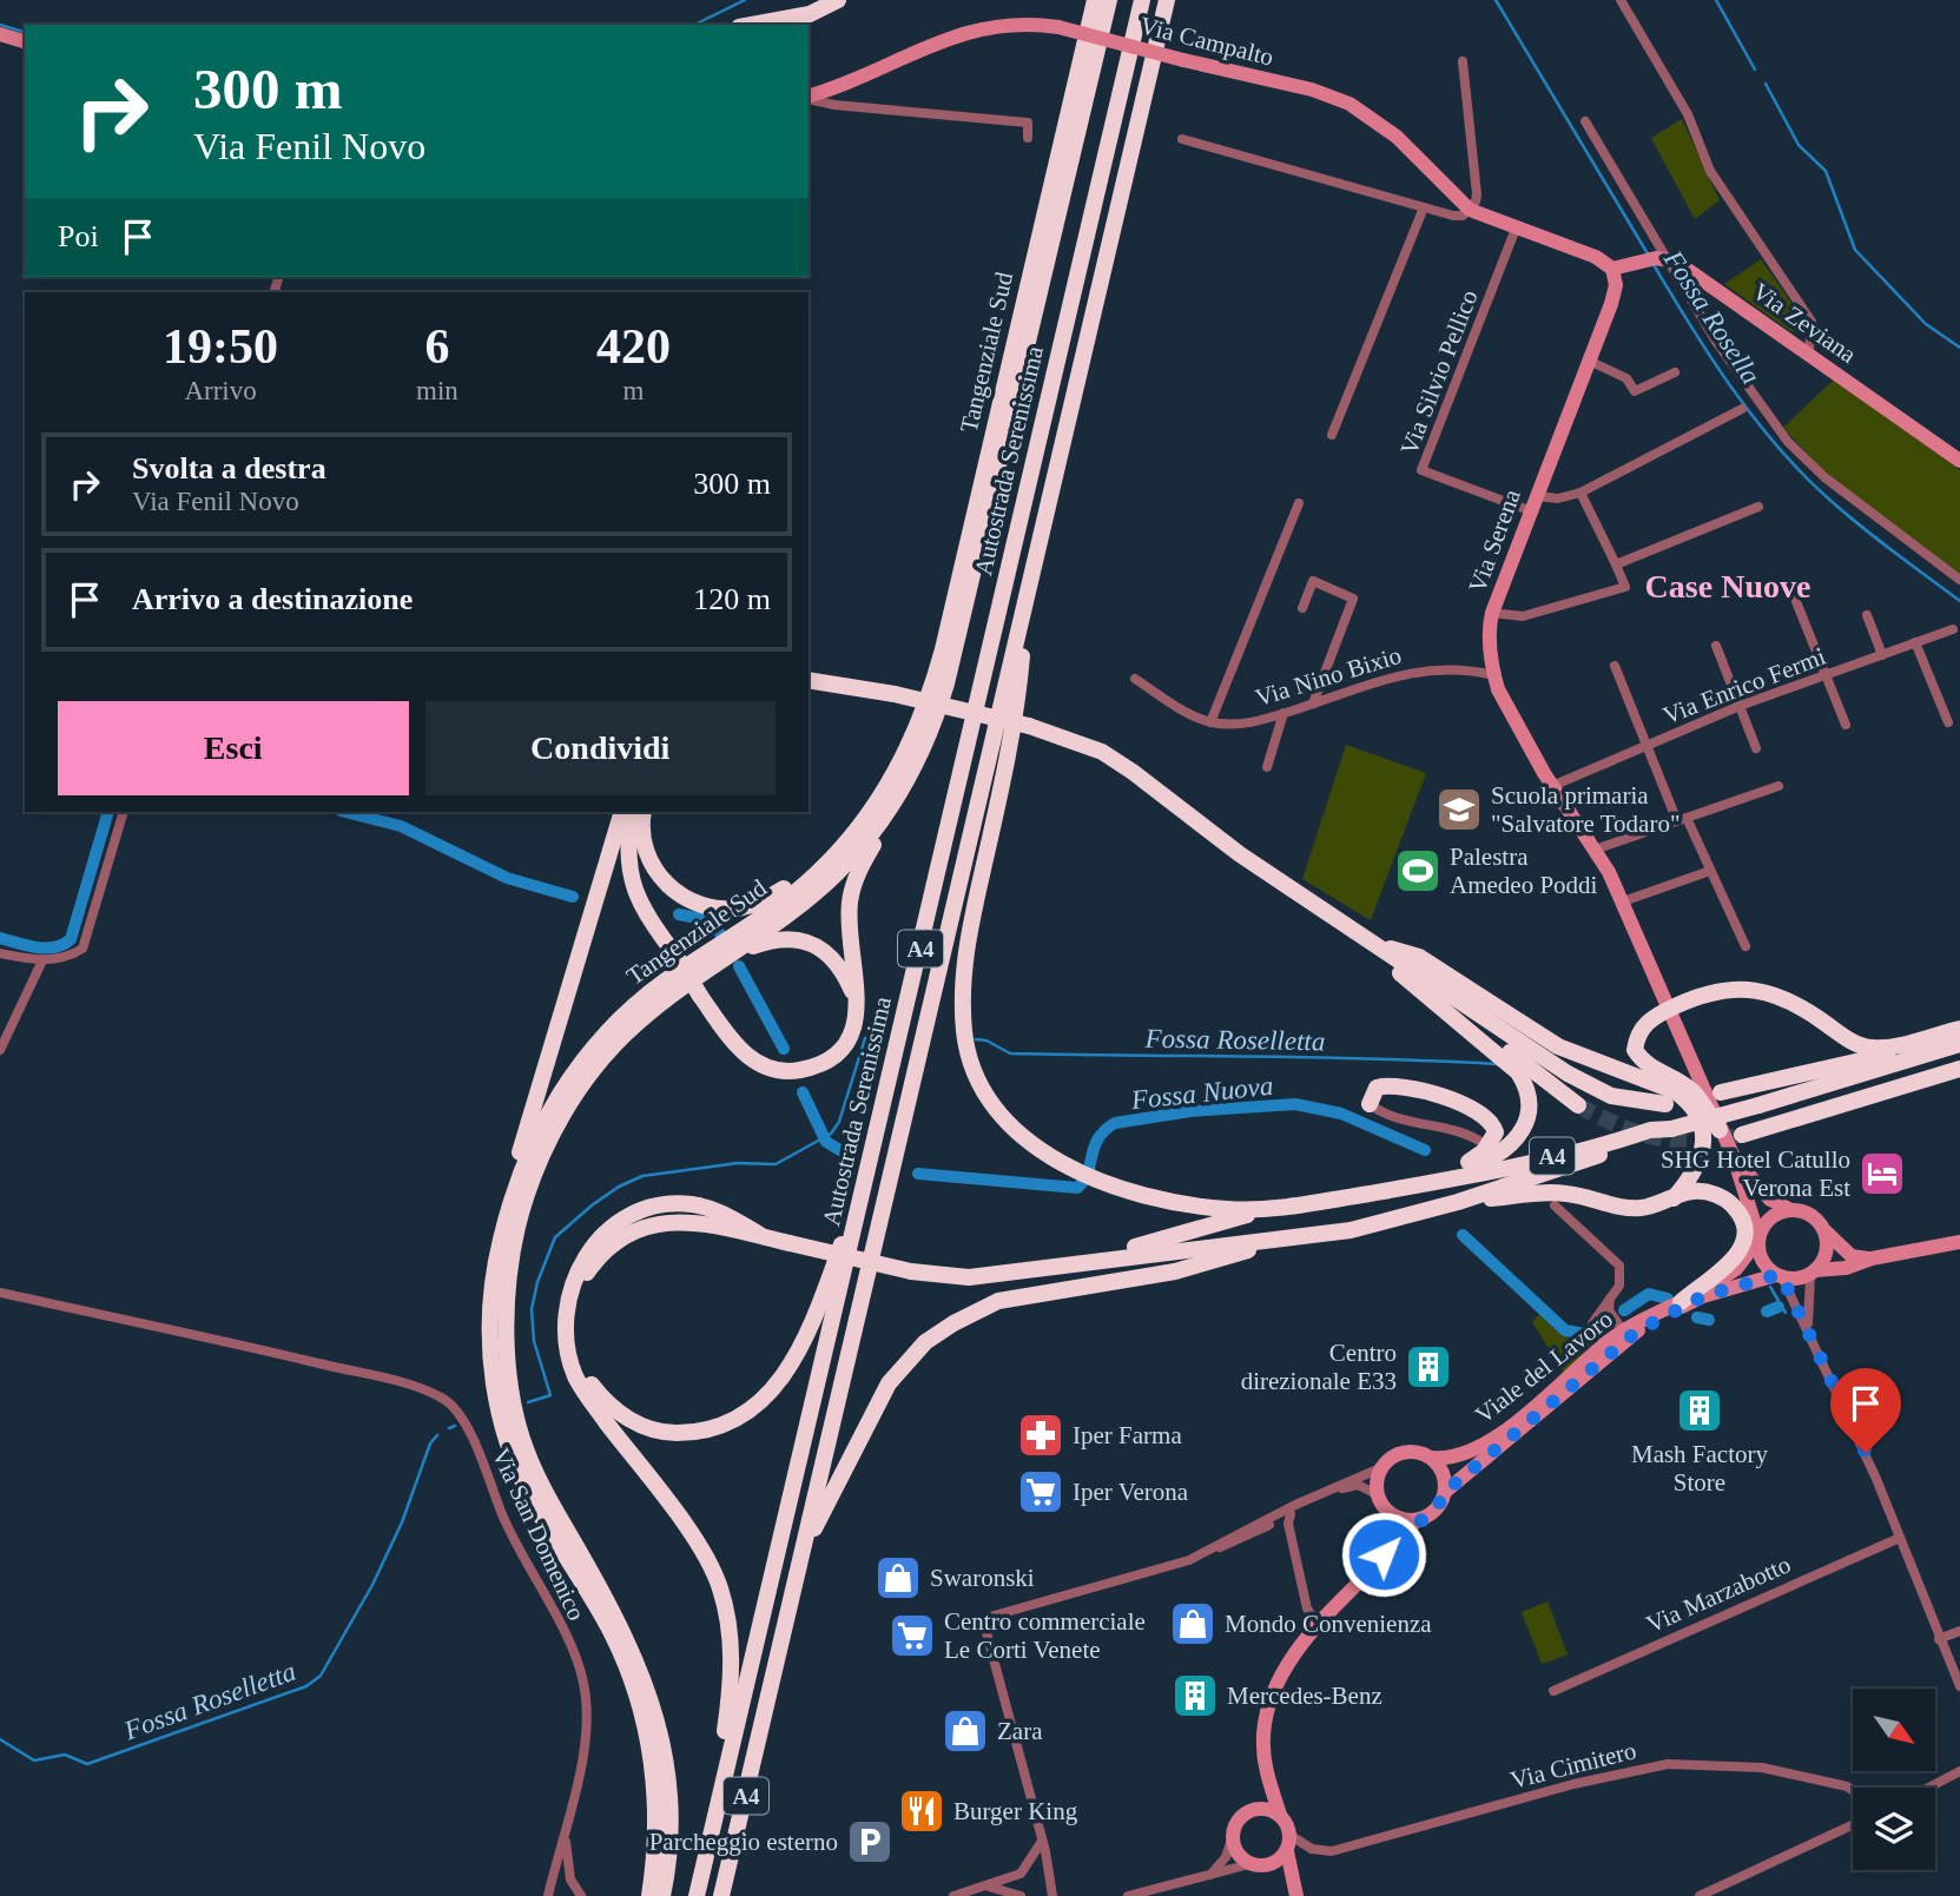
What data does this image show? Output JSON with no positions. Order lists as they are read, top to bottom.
{
  "streets": {
    "highway": ["Tangenziale Sud", "Autostrada Serenissima", "A4"],
    "street": [
      "Via Campalto",
      "Via Zeviana",
      "Via Silvio Pellico",
      "Via Serena",
      "Via Nino Bixio",
      "Via Enrico Fermi",
      "Viale del Lavoro",
      "Via San Domenico",
      "Via Marzabotto",
      "Via Cimitero"
    ]
  },
  "crossings": [
    ["Via Silvio Pellico", "Via Serena"],
    ["Autostrada Serenissima", "A4"],
    ["Via Serena", "Via Nino Bixio"],
    ["Via Serena", "Via Enrico Fermi"],
    ["Via Serena", "Viale del Lavoro"],
    ["A4", "Viale del Lavoro"],
    ["Viale del Lavoro", "Via Cimitero"]
  ],
  "districts": ["Case Nuove"],
  "water": ["Fossa Rosella", "Fossa Roselletta", "Fossa Nuova"],
  "places": {
    "school or university": ["Scuola primaria \"Salvatore Todaro\""],
    "sports": ["Palestra Amedeo Poddi"],
    "hotel": ["SHG Hotel Catullo Verona Est"],
    "building": ["Centro direzionale E33", "Mash Factory Store", "Mercedes-Benz"],
    "pharmacy": ["Iper Farma"],
    "supermarket": ["Iper Verona", "Centro commerciale Le Corti Venete"],
    "shop": ["Swaronski", "Mondo Convenienza", "Zara"],
    "restaurant": ["Burger King"],
    "parking": ["Parcheggio esterno"]
  },
  "north": "bottom right",
  "page": {
    "turn": ["300 m", "Via Fenil Novo"],
    "then": "Poi",
    "eta": [
      "19:50",
      "Arrivo",
      "6",
      "min",
      "420",
      "m"
    ],
    "list": [
      {
        "name": "Svolta a destra",
        "note": "Via Fenil Novo",
        "value": "300 m"
      },
      {
        "name": "Arrivo a destinazione",
        "value": "120 m"
      }
    ],
    "buttons": ["Esci", "Condividi"]
  }
}
